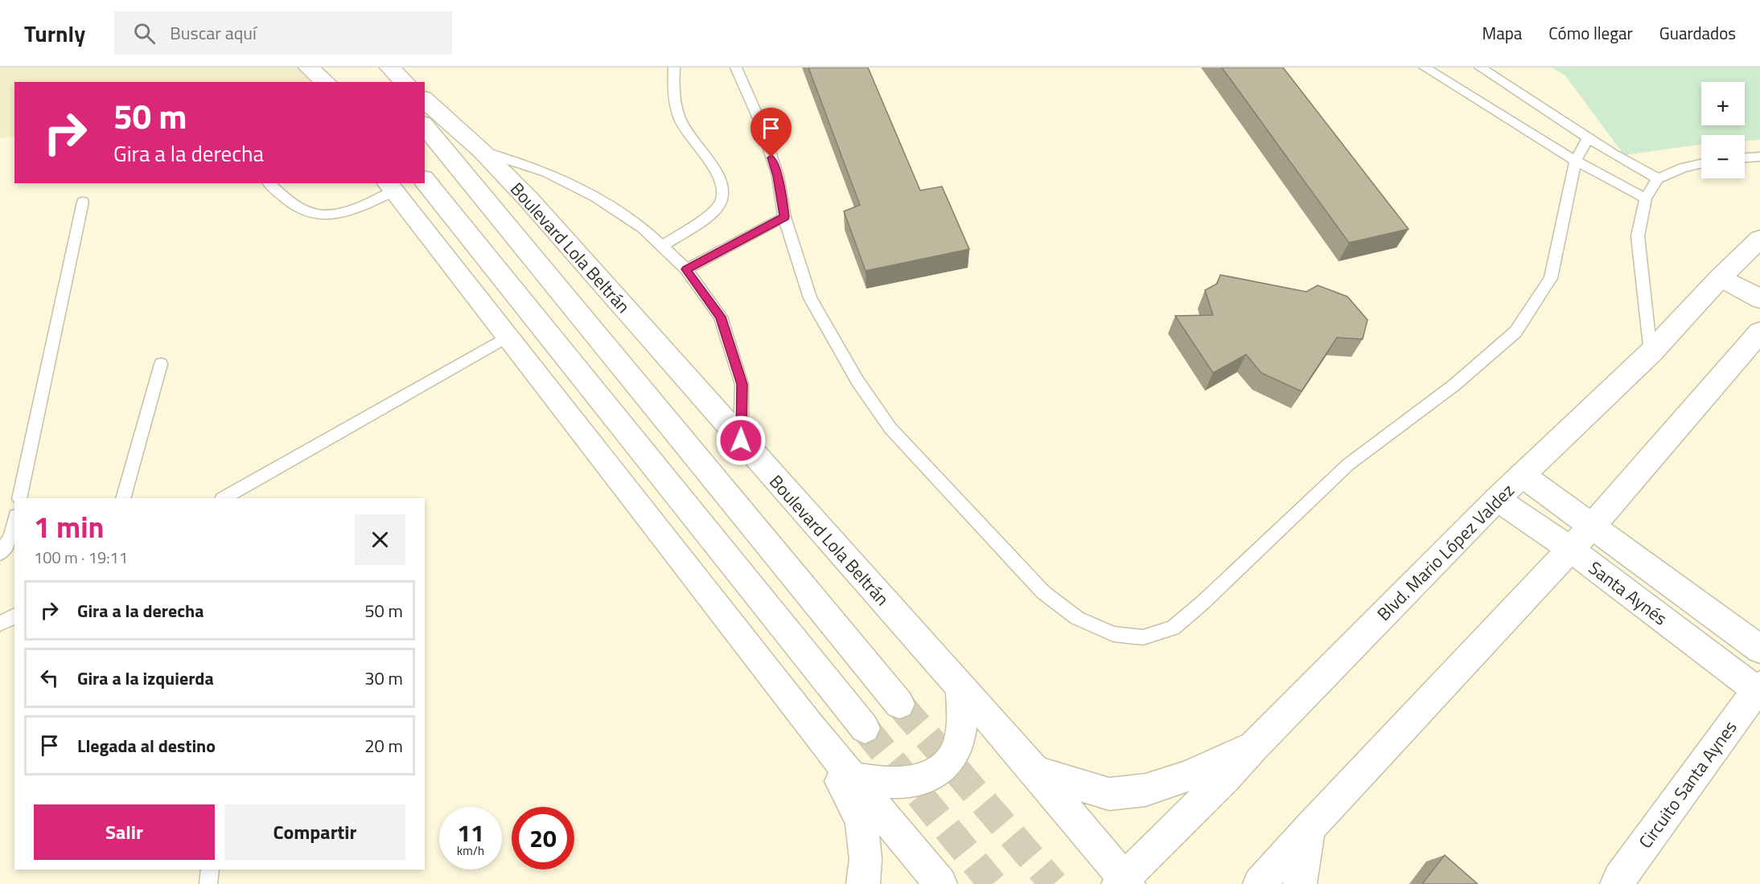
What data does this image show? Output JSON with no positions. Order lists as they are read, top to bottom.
{
  "streets": {
    "main road": [
      "Boulevard Lola Beltrán",
      "Blvd. Mario López Valdez",
      "Santa Aynés",
      "Circuito Santa Aynes"
    ]
  },
  "crossings": [
    ["Boulevard Lola Beltrán", "Blvd. Mario López Valdez"],
    ["Blvd. Mario López Valdez", "Santa Aynés"],
    ["Santa Aynés", "Circuito Santa Aynes"]
  ],
  "page": {
    "header": "Turnly",
    "search": "Buscar aquí",
    "nav": ["Mapa", "Cómo llegar", "Guardados"],
    "map_buttons": ["+", "−"],
    "turn": ["50 m", "Gira a la derecha"],
    "heading": ["1 min", "100 m · 19:11"],
    "list": [
      {
        "name": "Gira a la derecha",
        "value": "50 m"
      },
      {
        "name": "Gira a la izquierda",
        "value": "30 m"
      },
      {
        "name": "Llegada al destino",
        "value": "20 m"
      }
    ],
    "buttons": ["Salir", "Compartir"],
    "speed": "11 km/h",
    "limit": "20"
  }
}
